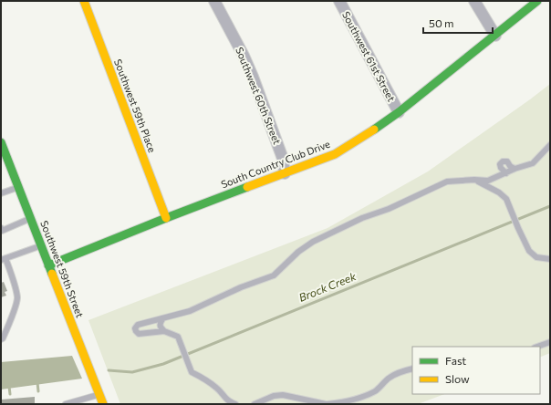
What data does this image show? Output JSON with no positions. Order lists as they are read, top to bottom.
{
  "streets": {
    "street": [
      "Southwest 61st Street",
      "Southwest 60th Street",
      "Southwest 59th Place",
      "South Country Club Drive",
      "Southwest 59th Street"
    ]
  },
  "crossings": [
    ["Southwest 61st Street", "South Country Club Drive"],
    ["Southwest 60th Street", "South Country Club Drive"],
    ["Southwest 59th Place", "South Country Club Drive"],
    ["South Country Club Drive", "Southwest 59th Street"]
  ],
  "water": ["Brock Creek"],
  "legend": ["Fast", "Slow"],
  "scale_bar": "50 m"
}
